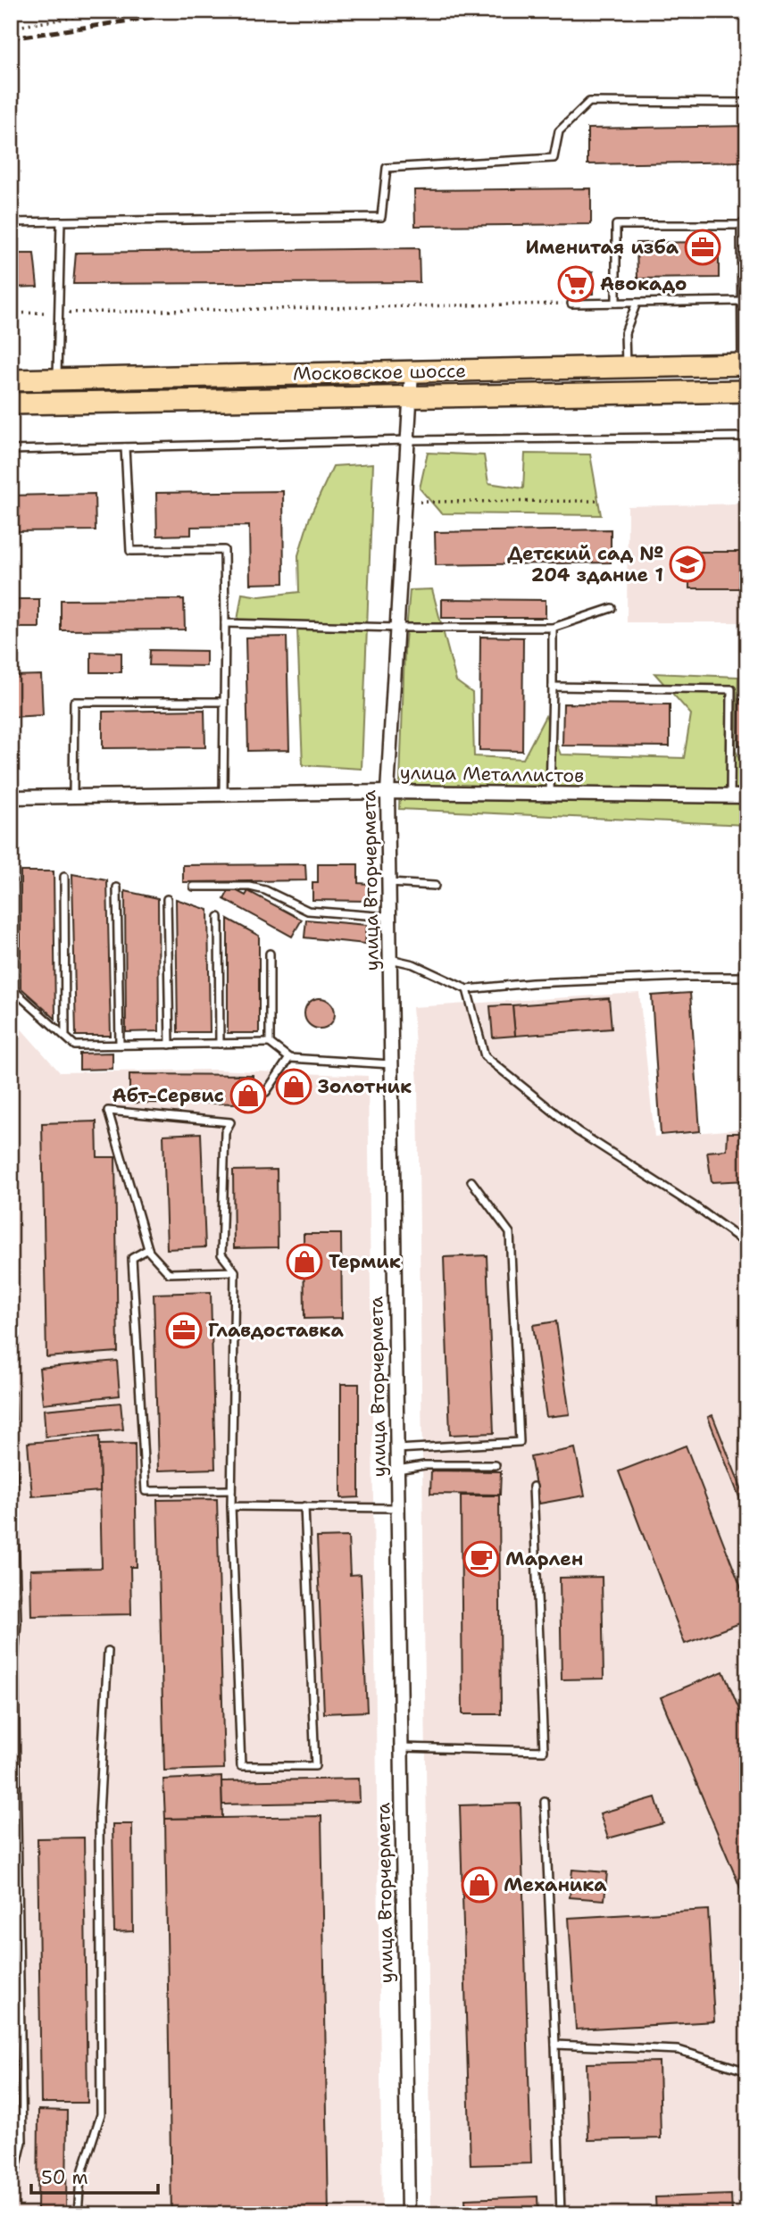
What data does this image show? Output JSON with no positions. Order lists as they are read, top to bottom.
{
  "streets": {
    "main road": ["Московское шоссе"],
    "street": ["улица Металлистов", "улица Вторчермета"]
  },
  "crossings": [
    ["Московское шоссе", "улица Вторчермета"],
    ["улица Металлистов", "улица Вторчермета"]
  ],
  "places": {
    "office": ["Именитая изба", "Главдоставка"],
    "supermarket": ["Авокадо"],
    "school or university": ["Детский сад № 204 здание 1"],
    "shop": [
      "Золотник",
      "Абт-Сервис",
      "Термик",
      "Механика"
    ],
    "cafe": ["Марлен"]
  },
  "scale_bar": "50 m"
}
